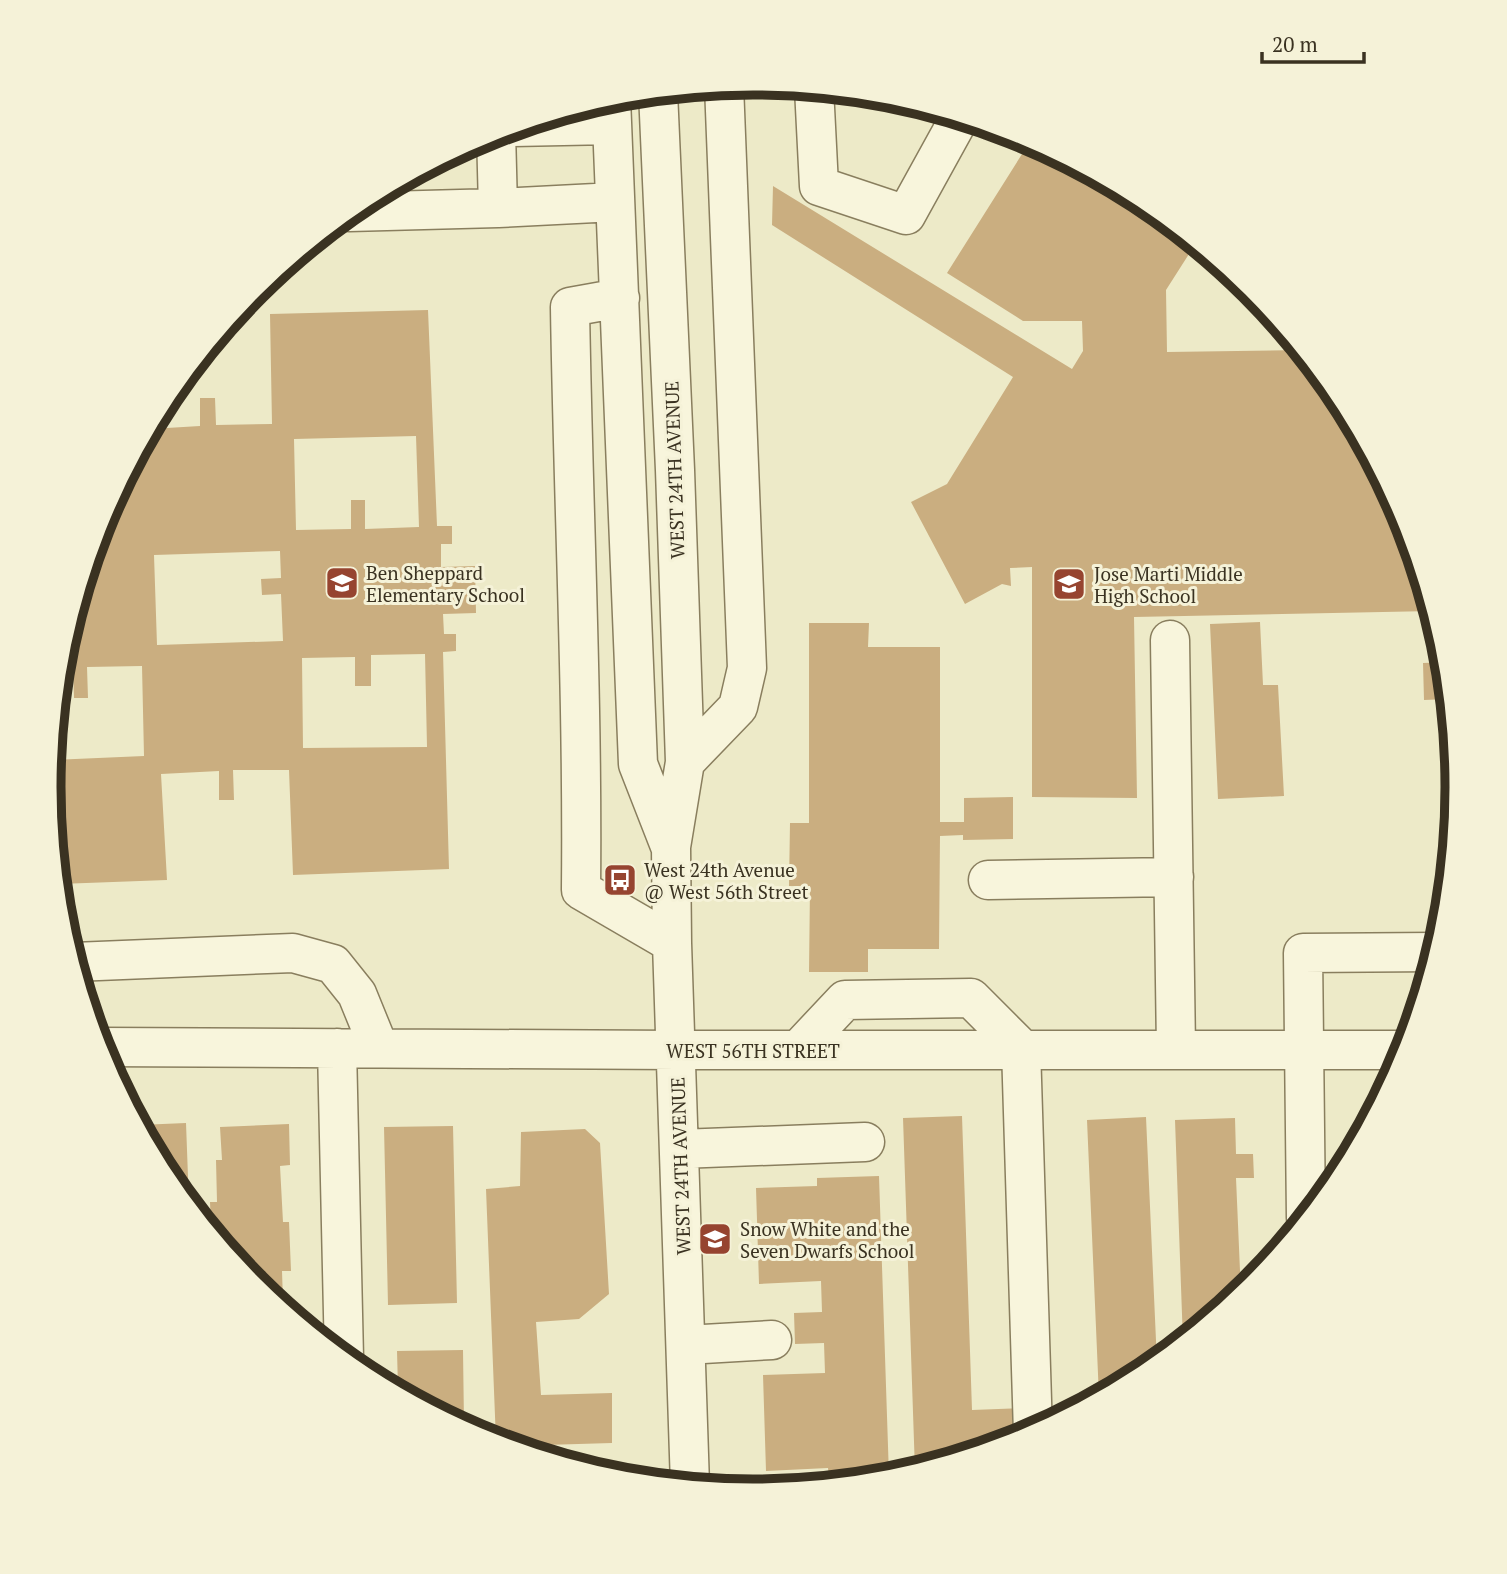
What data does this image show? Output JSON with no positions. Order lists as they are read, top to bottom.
{
  "streets": {
    "street": ["WEST 24TH AVENUE", "WEST 56TH STREET"]
  },
  "crossings": [
    ["WEST 24TH AVENUE", "WEST 56TH STREET"]
  ],
  "places": {
    "school or university": ["Ben Sheppard Elementary School", "Jose Marti Middle High School", "Snow White and the Seven Dwarfs School"],
    "bus stop": ["West 24th Avenue @ West 56th Street"]
  },
  "scale_bar": "20 m"
}
